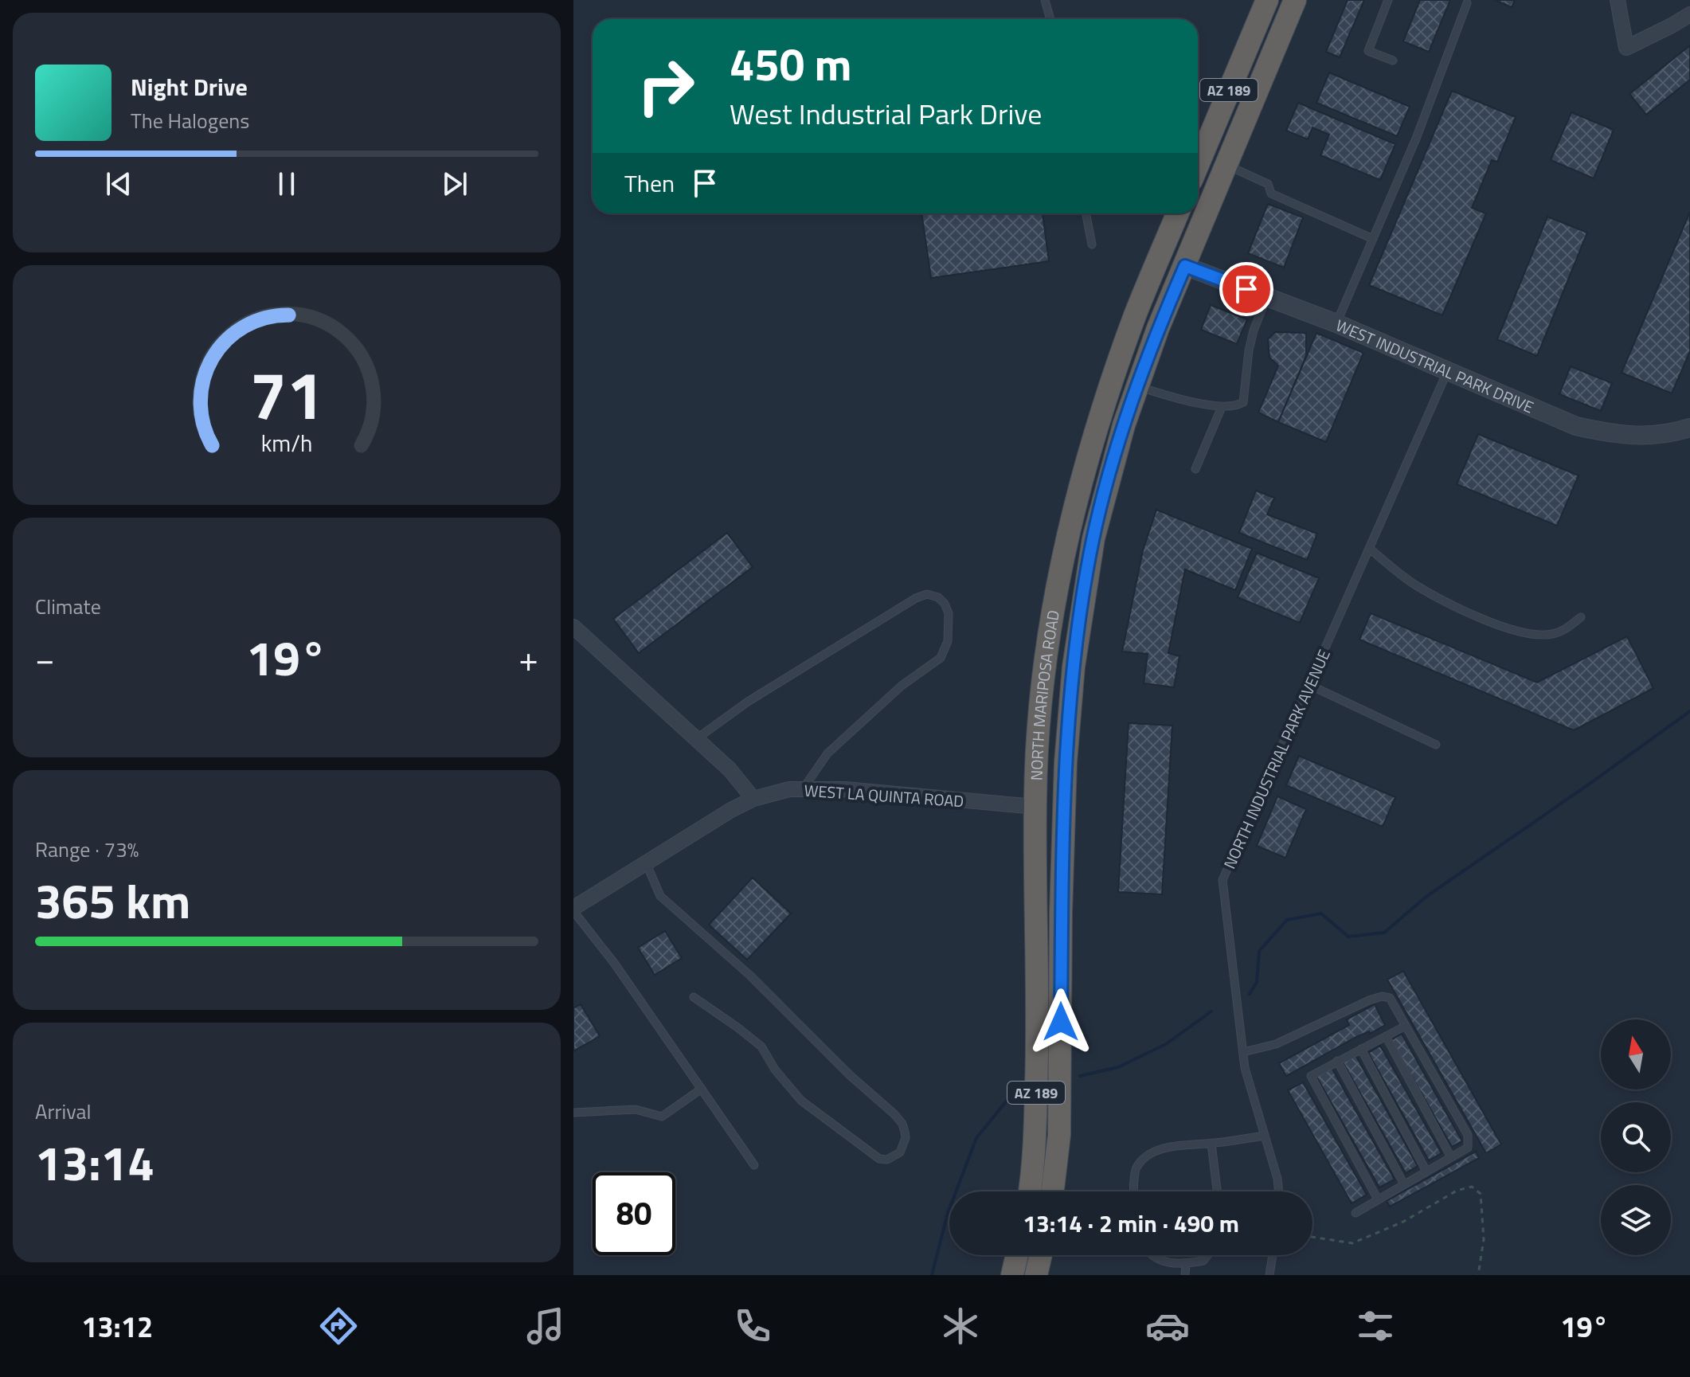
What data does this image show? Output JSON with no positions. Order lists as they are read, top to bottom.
{
  "streets": {
    "highway": ["AZ 189", "NORTH MARIPOSA ROAD"],
    "street": ["WEST INDUSTRIAL PARK DRIVE", "WEST LA QUINTA ROAD"],
    "lane": ["NORTH INDUSTRIAL PARK AVENUE"]
  },
  "crossings": [
    ["WEST INDUSTRIAL PARK DRIVE", "NORTH MARIPOSA ROAD"],
    ["WEST INDUSTRIAL PARK DRIVE", "NORTH INDUSTRIAL PARK AVENUE"],
    ["NORTH MARIPOSA ROAD", "WEST LA QUINTA ROAD"]
  ],
  "north": "top",
  "page": {
    "turn": ["450 m", "West Industrial Park Drive"],
    "song": ["Night Drive", "The Halogens"],
    "then": "Then",
    "tile": [
      "Climate",
      ["Range · 73%", "365 km"],
      ["Arrival", "13:14"]
    ],
    "heat": ["−", "19°", "+"],
    "limit": "80",
    "trip": "13:14 · 2 min · 490 m",
    "tabs": ["13:12", "19°"],
    "gauge": ["71", "km/h"]
  }
}
